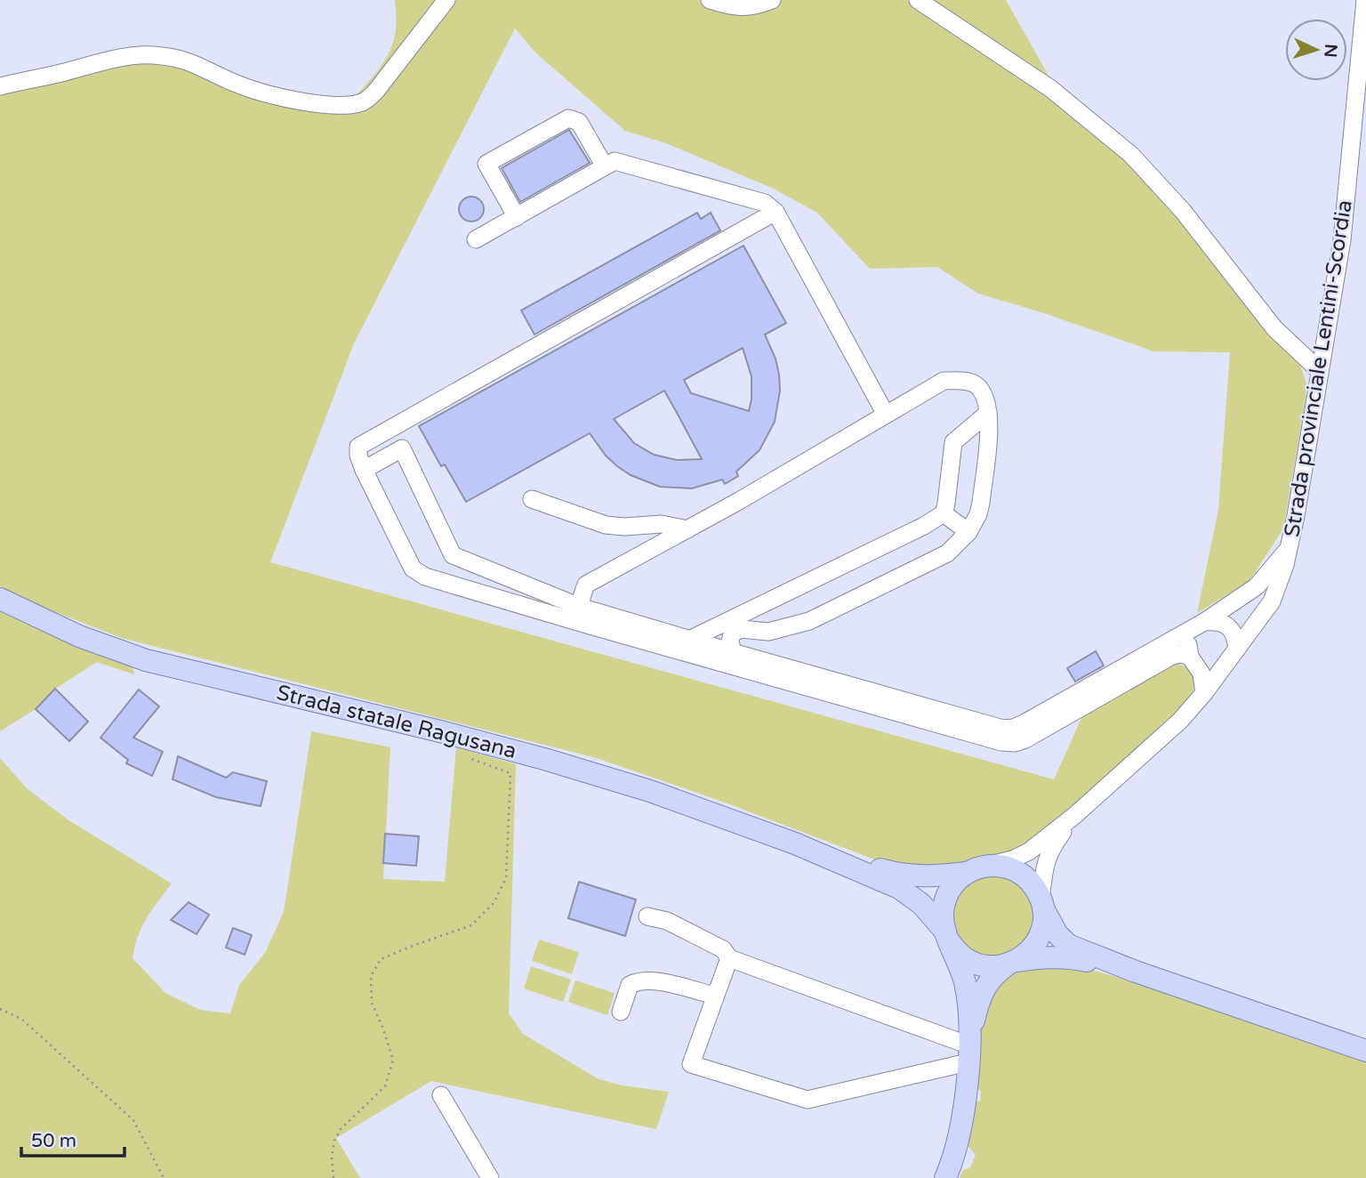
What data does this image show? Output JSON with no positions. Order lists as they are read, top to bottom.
{
  "streets": {
    "main road": ["Strada statale Ragusana"],
    "street": ["Strada provinciale Lentini-Scordia"]
  },
  "scale_bar": "50 m",
  "north": "right"
}
